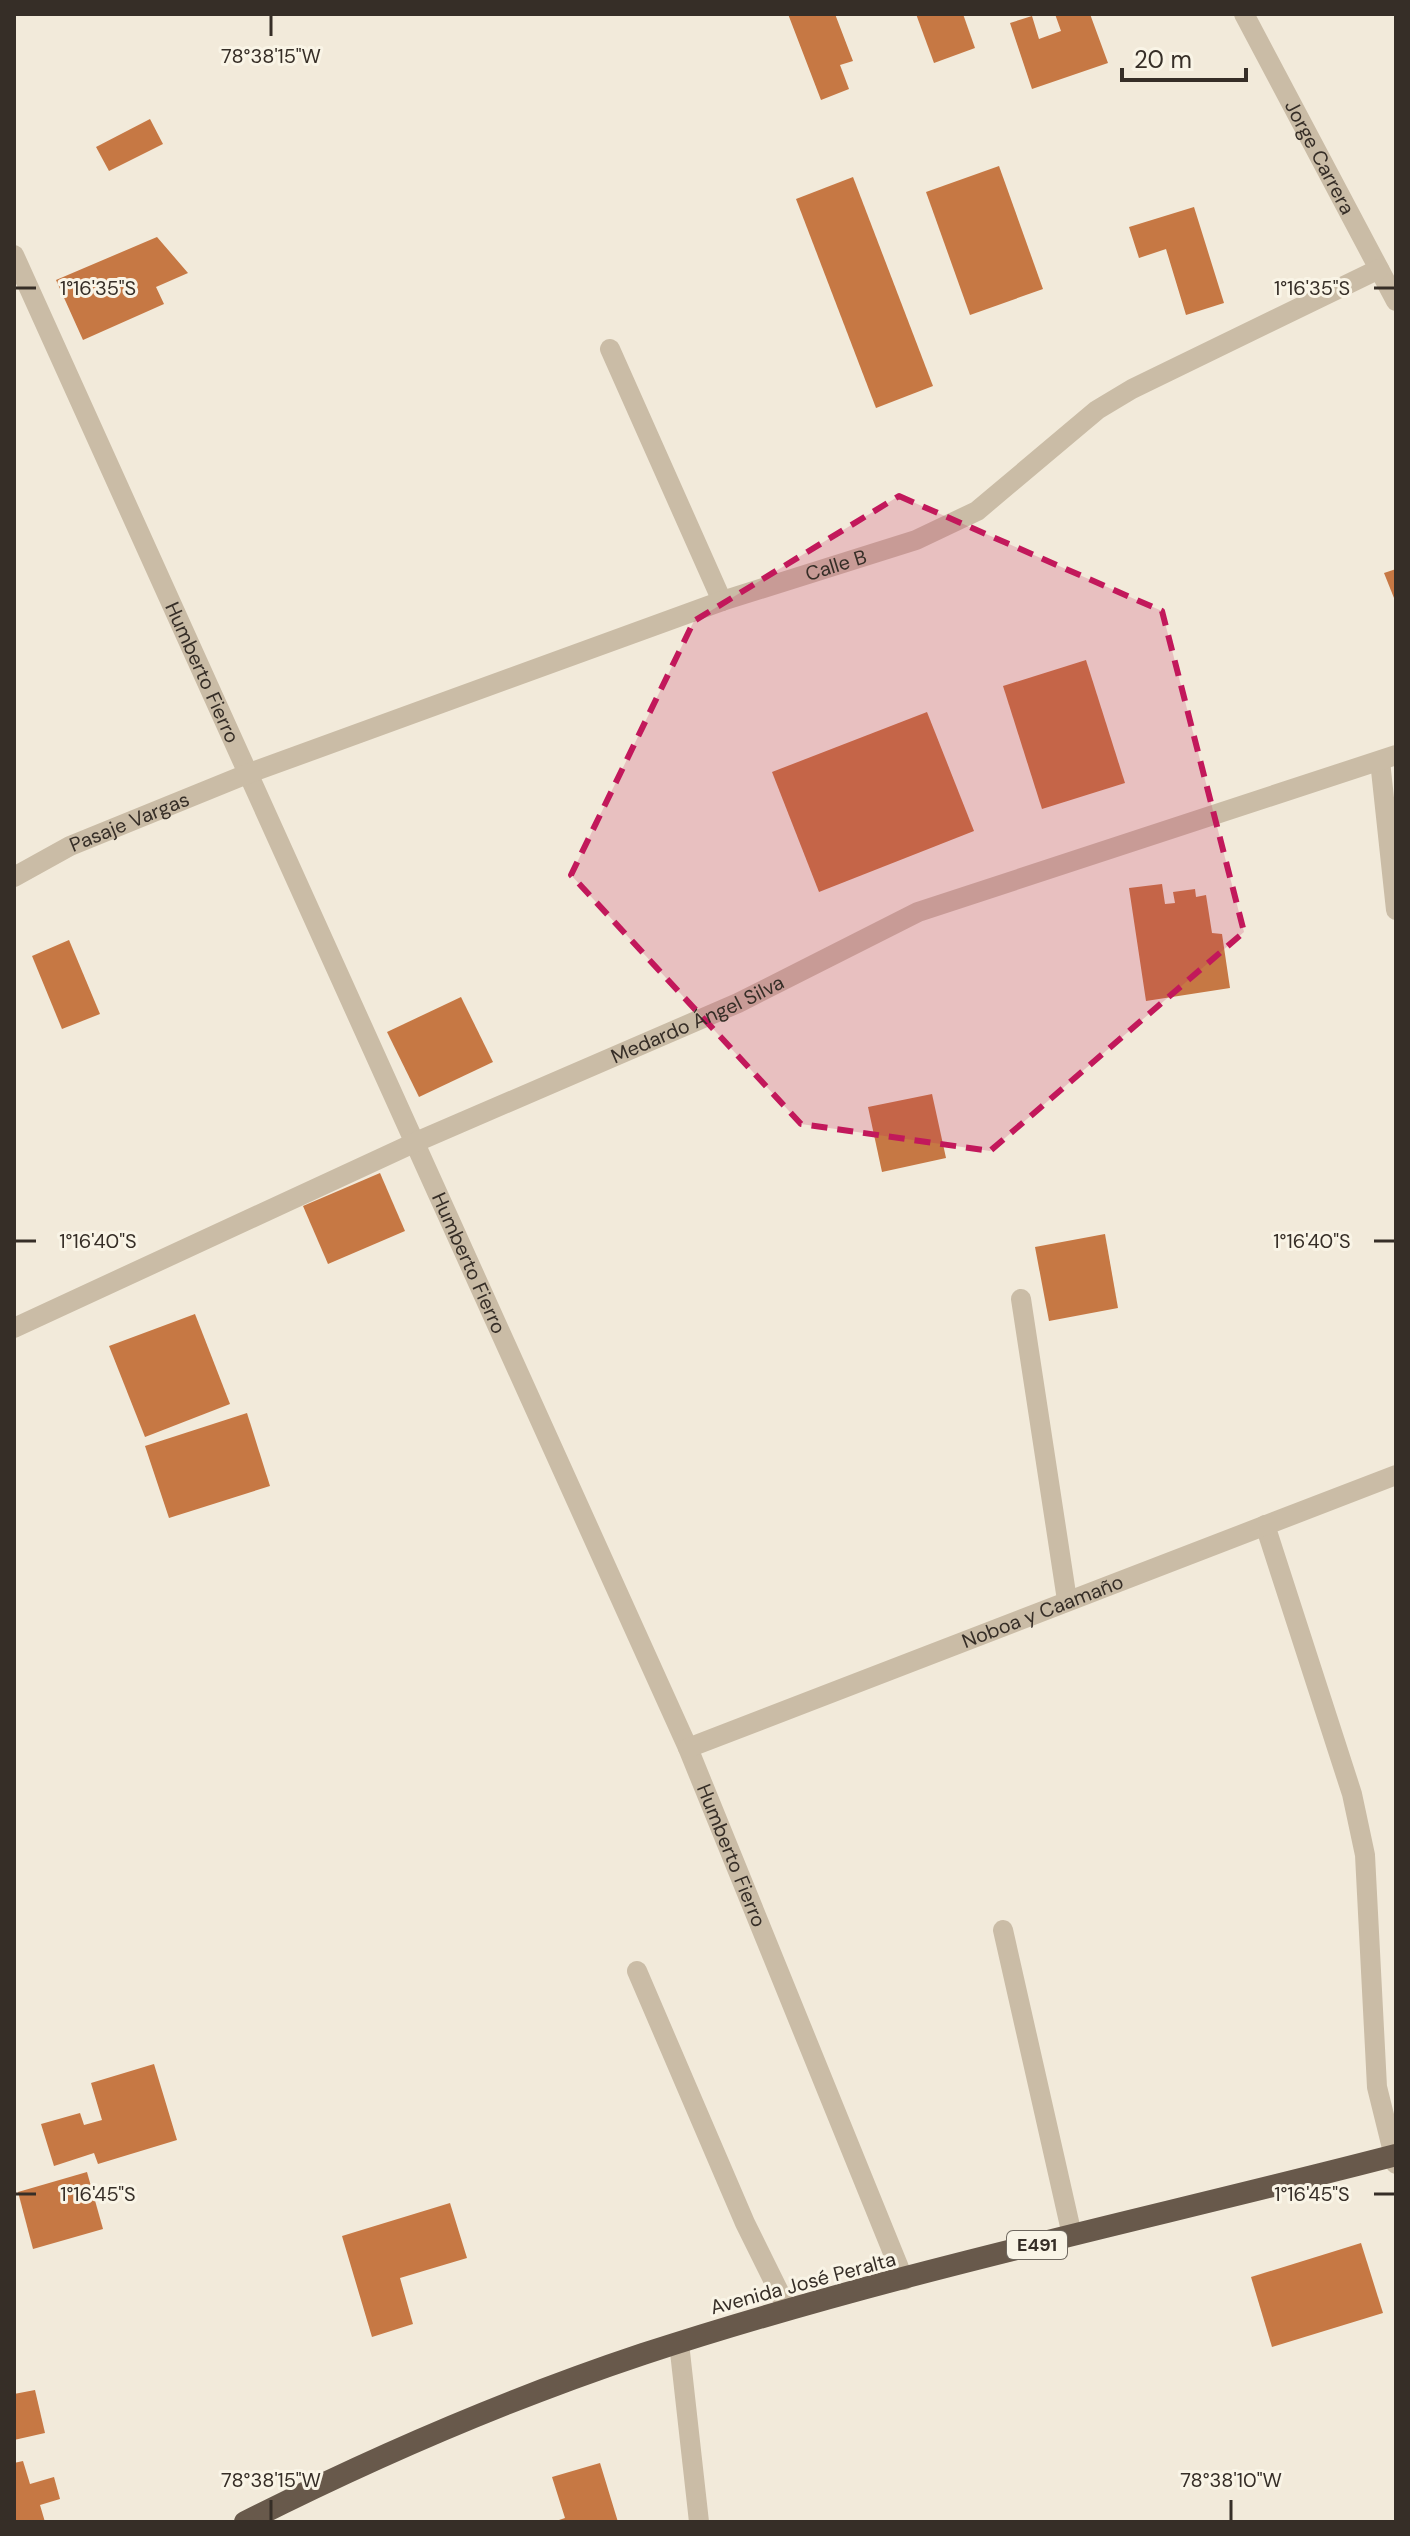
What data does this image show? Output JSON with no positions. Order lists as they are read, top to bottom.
{
  "streets": {
    "highway": ["E491", "Avenida José Peralta"],
    "street": [
      "Jorge Carrera",
      "Calle B",
      "Humberto Fierro",
      "Pasaje Vargas",
      "Medardo Ángel Silva",
      "Noboa y Caamaño"
    ]
  },
  "crossings": [
    ["Jorge Carrera", "Calle B"],
    ["Calle B", "Humberto Fierro"],
    ["Calle B", "Pasaje Vargas"],
    ["Humberto Fierro", "Pasaje Vargas"],
    ["Humberto Fierro", "Medardo Ángel Silva"],
    ["Humberto Fierro", "Noboa y Caamaño"],
    ["Humberto Fierro", "Avenida José Peralta"]
  ],
  "scale_bar": "20 m",
  "coordinates": [
    "78°38'15\"W",
    "1°16'35\"S",
    "1°16'40\"S",
    "1°16'45\"S",
    "78°38'10\"W"
  ]
}
